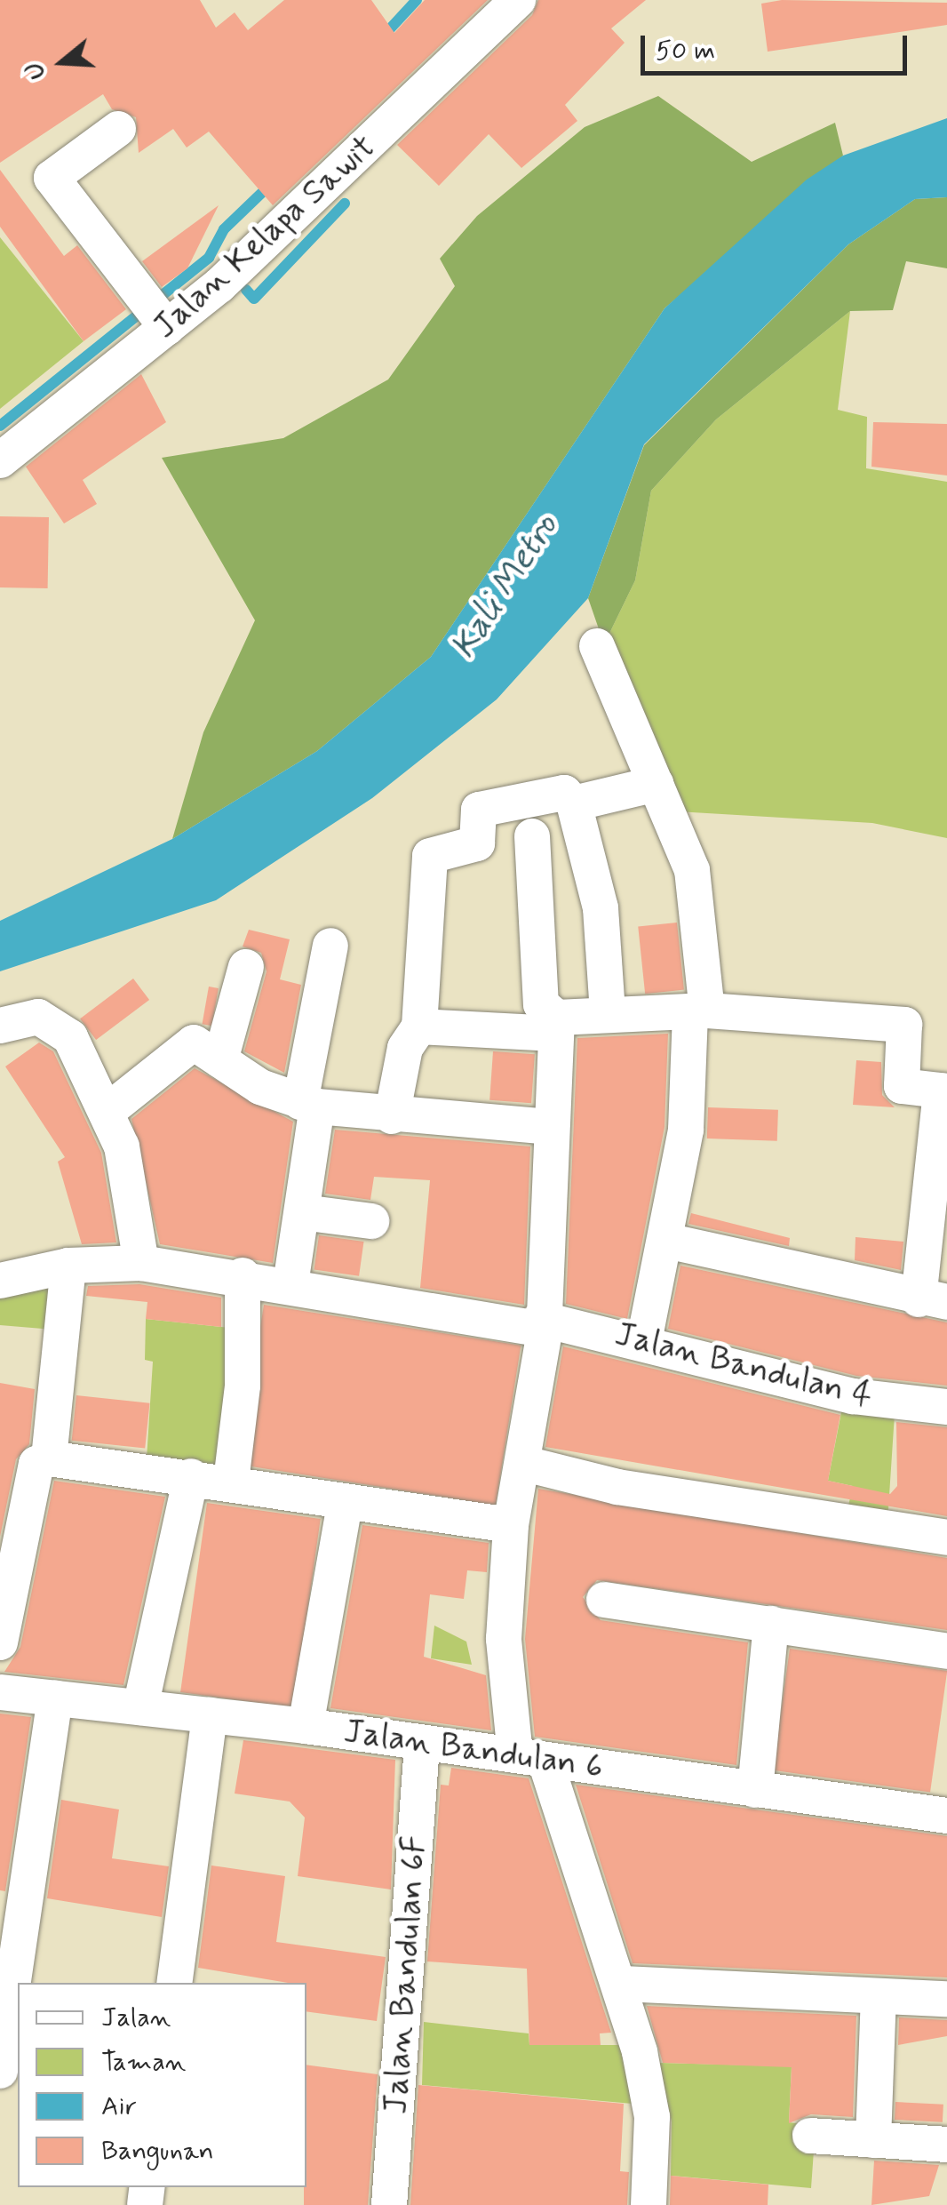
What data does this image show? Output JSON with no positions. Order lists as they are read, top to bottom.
{
  "streets": {
    "street": [
      "Jalan Kelapa Sawit",
      "Jalan Bandulan 4",
      "Jalan Bandulan 6",
      "Jalan Bandulan 6F"
    ]
  },
  "crossings": [
    ["Jalan Bandulan 6", "Jalan Bandulan 6F"]
  ],
  "water": ["Kali Metro"],
  "legend": [
    "Jalan",
    "Taman",
    "Air",
    "Bangunan"
  ],
  "scale_bar": "50 m",
  "north": "left"
}
